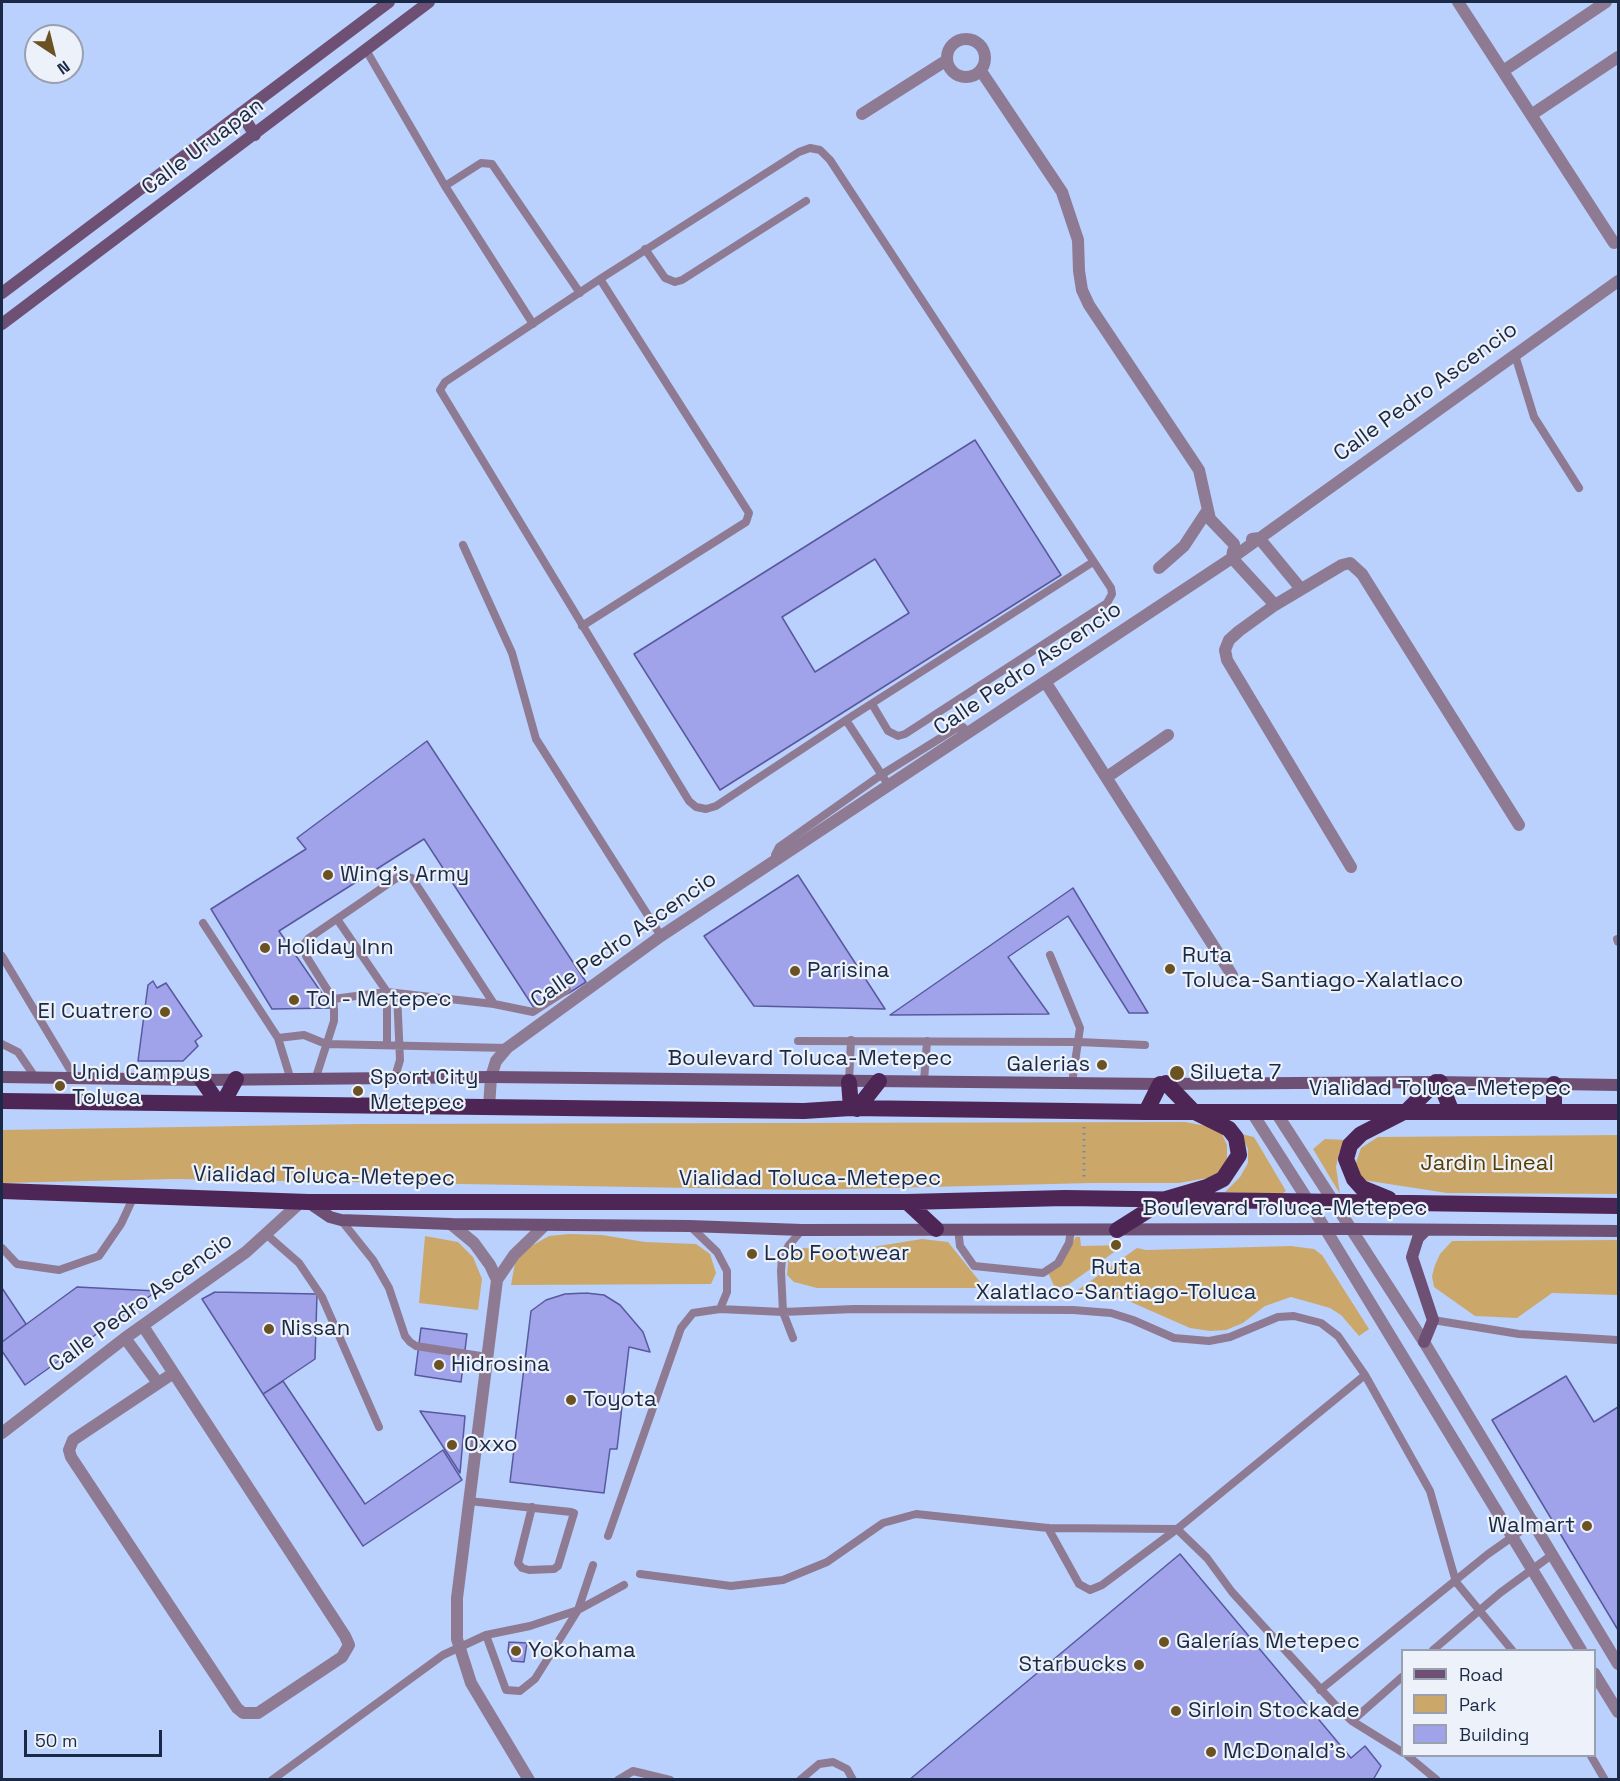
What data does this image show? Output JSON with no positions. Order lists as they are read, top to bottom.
{
  "streets": {
    "highway": ["Vialidad Toluca-Metepec"],
    "main road": ["Calle Uruapan", "Boulevard Toluca-Metepec"],
    "street": ["Calle Pedro Ascencio"]
  },
  "crossings": [
    ["Calle Pedro Ascencio", "Boulevard Toluca-Metepec"],
    ["Calle Pedro Ascencio", "Vialidad Toluca-Metepec"],
    ["Boulevard Toluca-Metepec", "Vialidad Toluca-Metepec"]
  ],
  "parks": ["Jardin Lineal"],
  "places": [
    "Wing's Army",
    "Holiday Inn",
    "Ruta Toluca-Santiago-Xalatlaco",
    "Parisina",
    "Tol - Metepec",
    "El Cuatrero",
    "Galerias",
    "Silueta 7",
    "Unid Campus Toluca",
    "Sport City Metepec",
    "Ruta Xalatlaco-Santiago-Toluca",
    "Lob Footwear",
    "Nissan",
    "Hidrosina",
    "Toyota",
    "Oxxo",
    "Walmart",
    "Galerías Metepec",
    "Yokohama",
    "Starbucks",
    "Sirloin Stockade",
    "McDonald's"
  ],
  "legend": ["Road", "Park", "Building"],
  "scale_bar": "50 m",
  "north": "bottom right"
}
